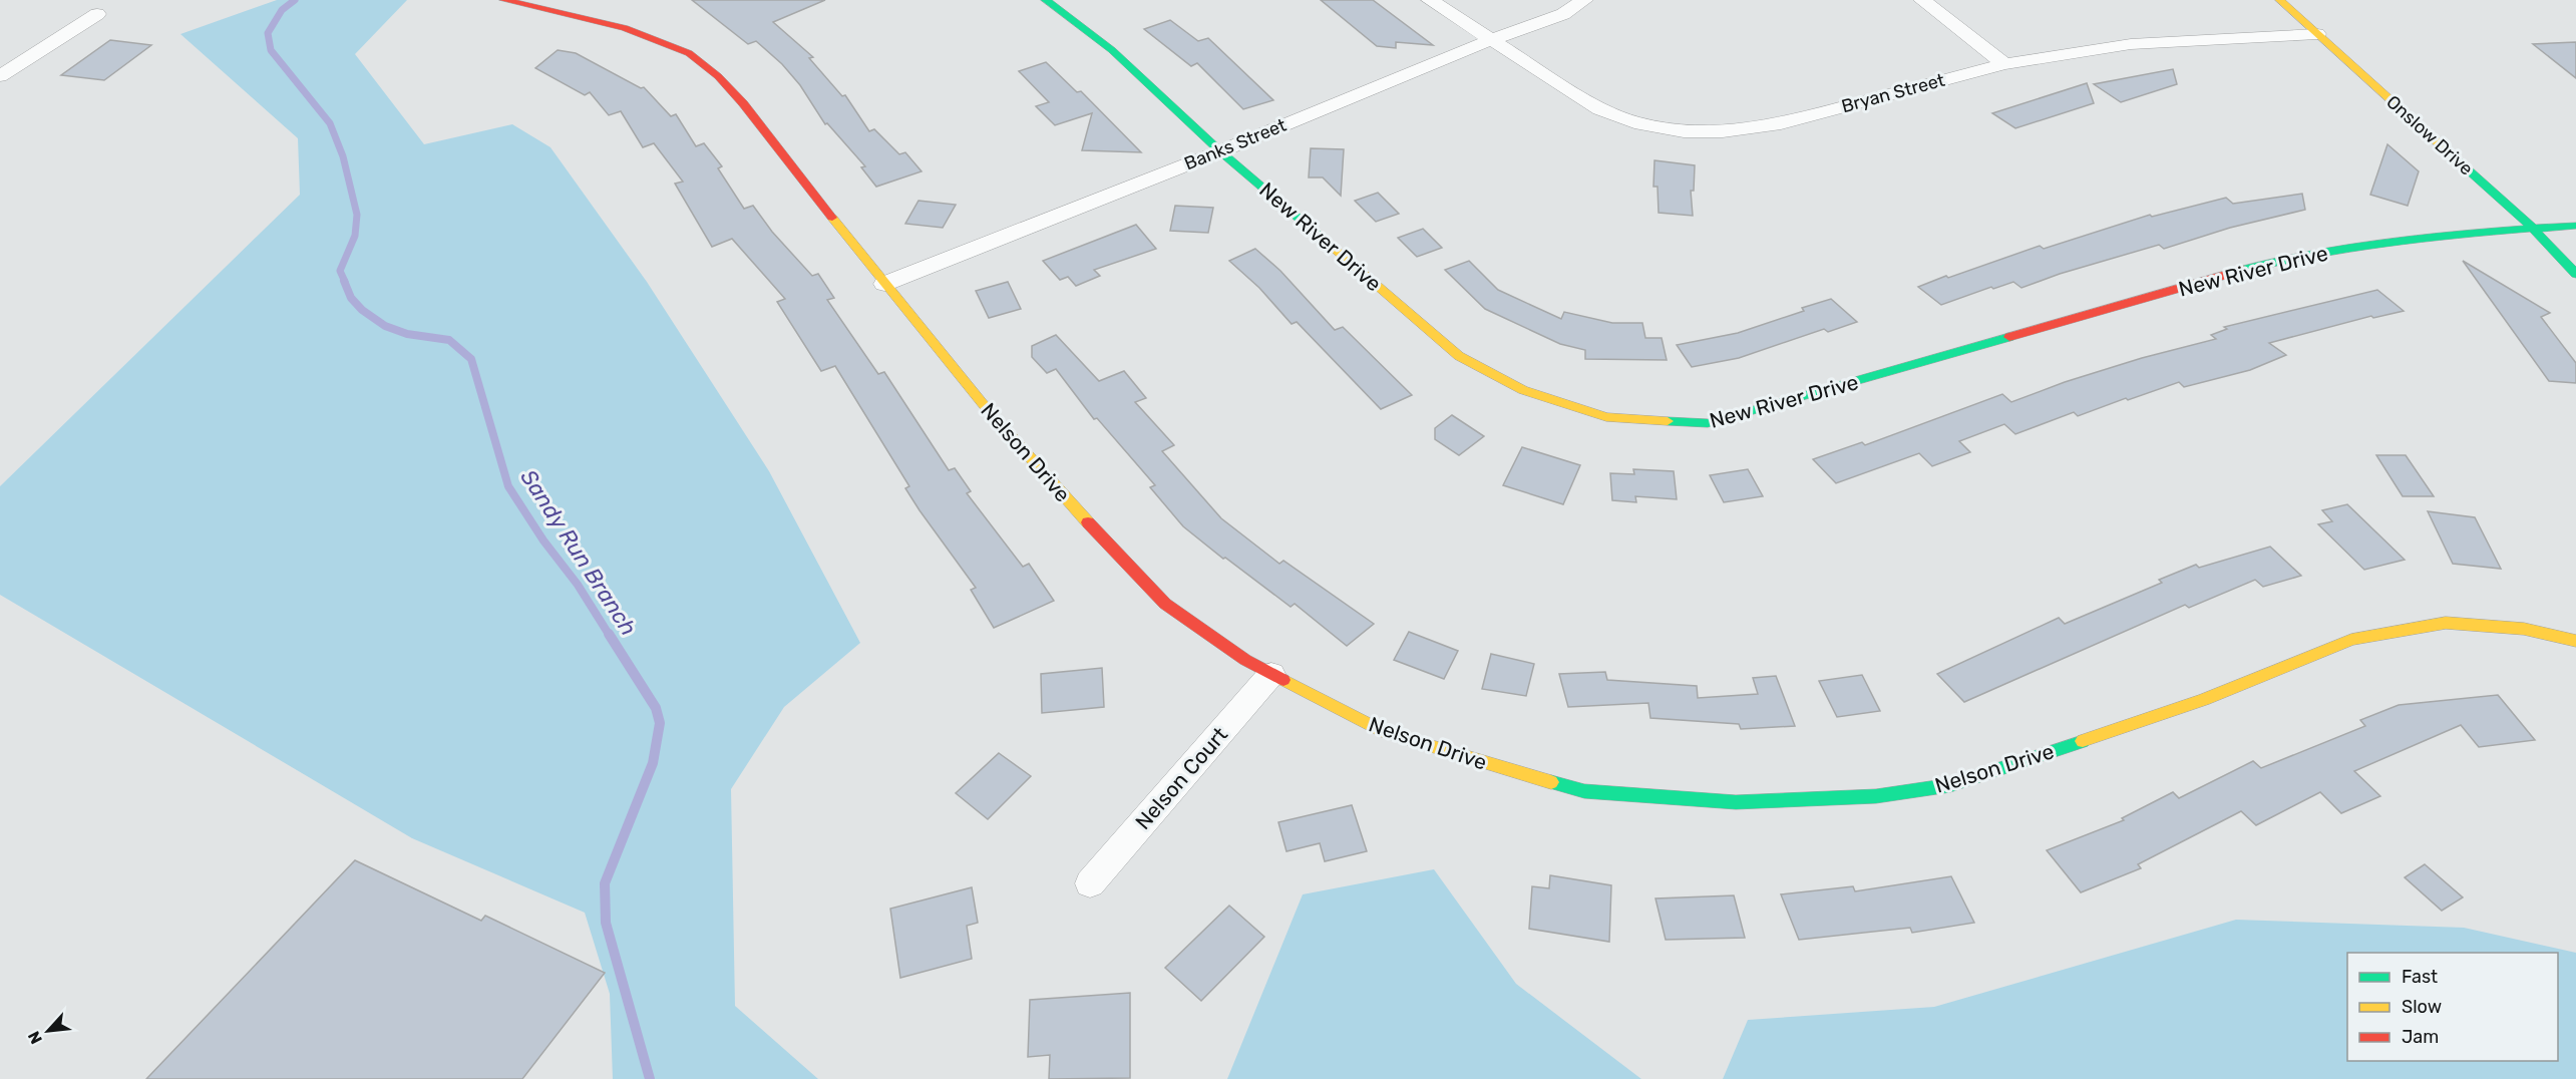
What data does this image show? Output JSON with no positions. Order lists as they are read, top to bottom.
{
  "streets": {
    "street": [
      "Bryan Street",
      "Onslow Drive",
      "Banks Street",
      "New River Drive",
      "Nelson Drive",
      "Nelson Court"
    ]
  },
  "crossings": [
    ["Bryan Street", "Onslow Drive"],
    ["Bryan Street", "Banks Street"],
    ["Onslow Drive", "New River Drive"],
    ["Banks Street", "New River Drive"],
    ["Banks Street", "Nelson Drive"],
    ["Nelson Drive", "Nelson Court"]
  ],
  "water": ["Sandy Run Branch"],
  "legend": ["Fast", "Slow", "Jam"],
  "north": "bottom left"
}
